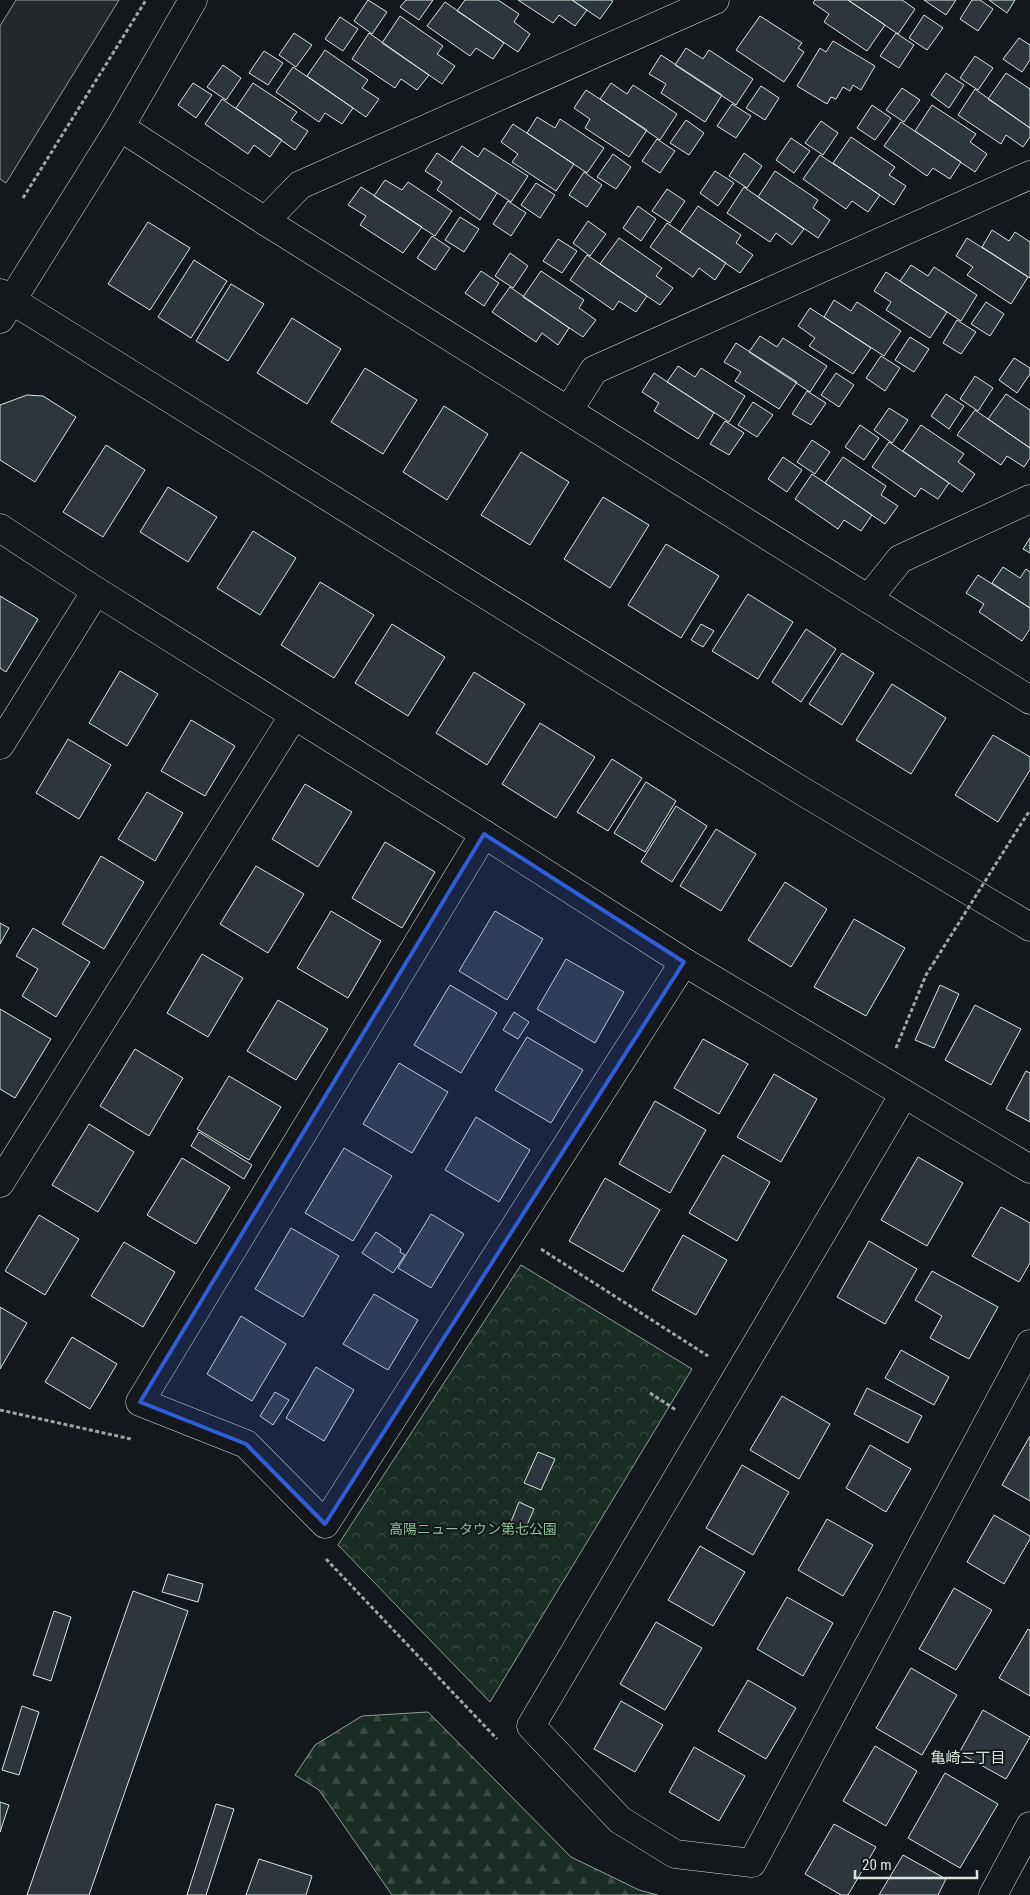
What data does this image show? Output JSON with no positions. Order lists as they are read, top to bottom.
{
  "districts": ["亀崎二丁目"],
  "parks": ["高陽ニュータウン第七公園"],
  "scale_bar": "20 m"
}
